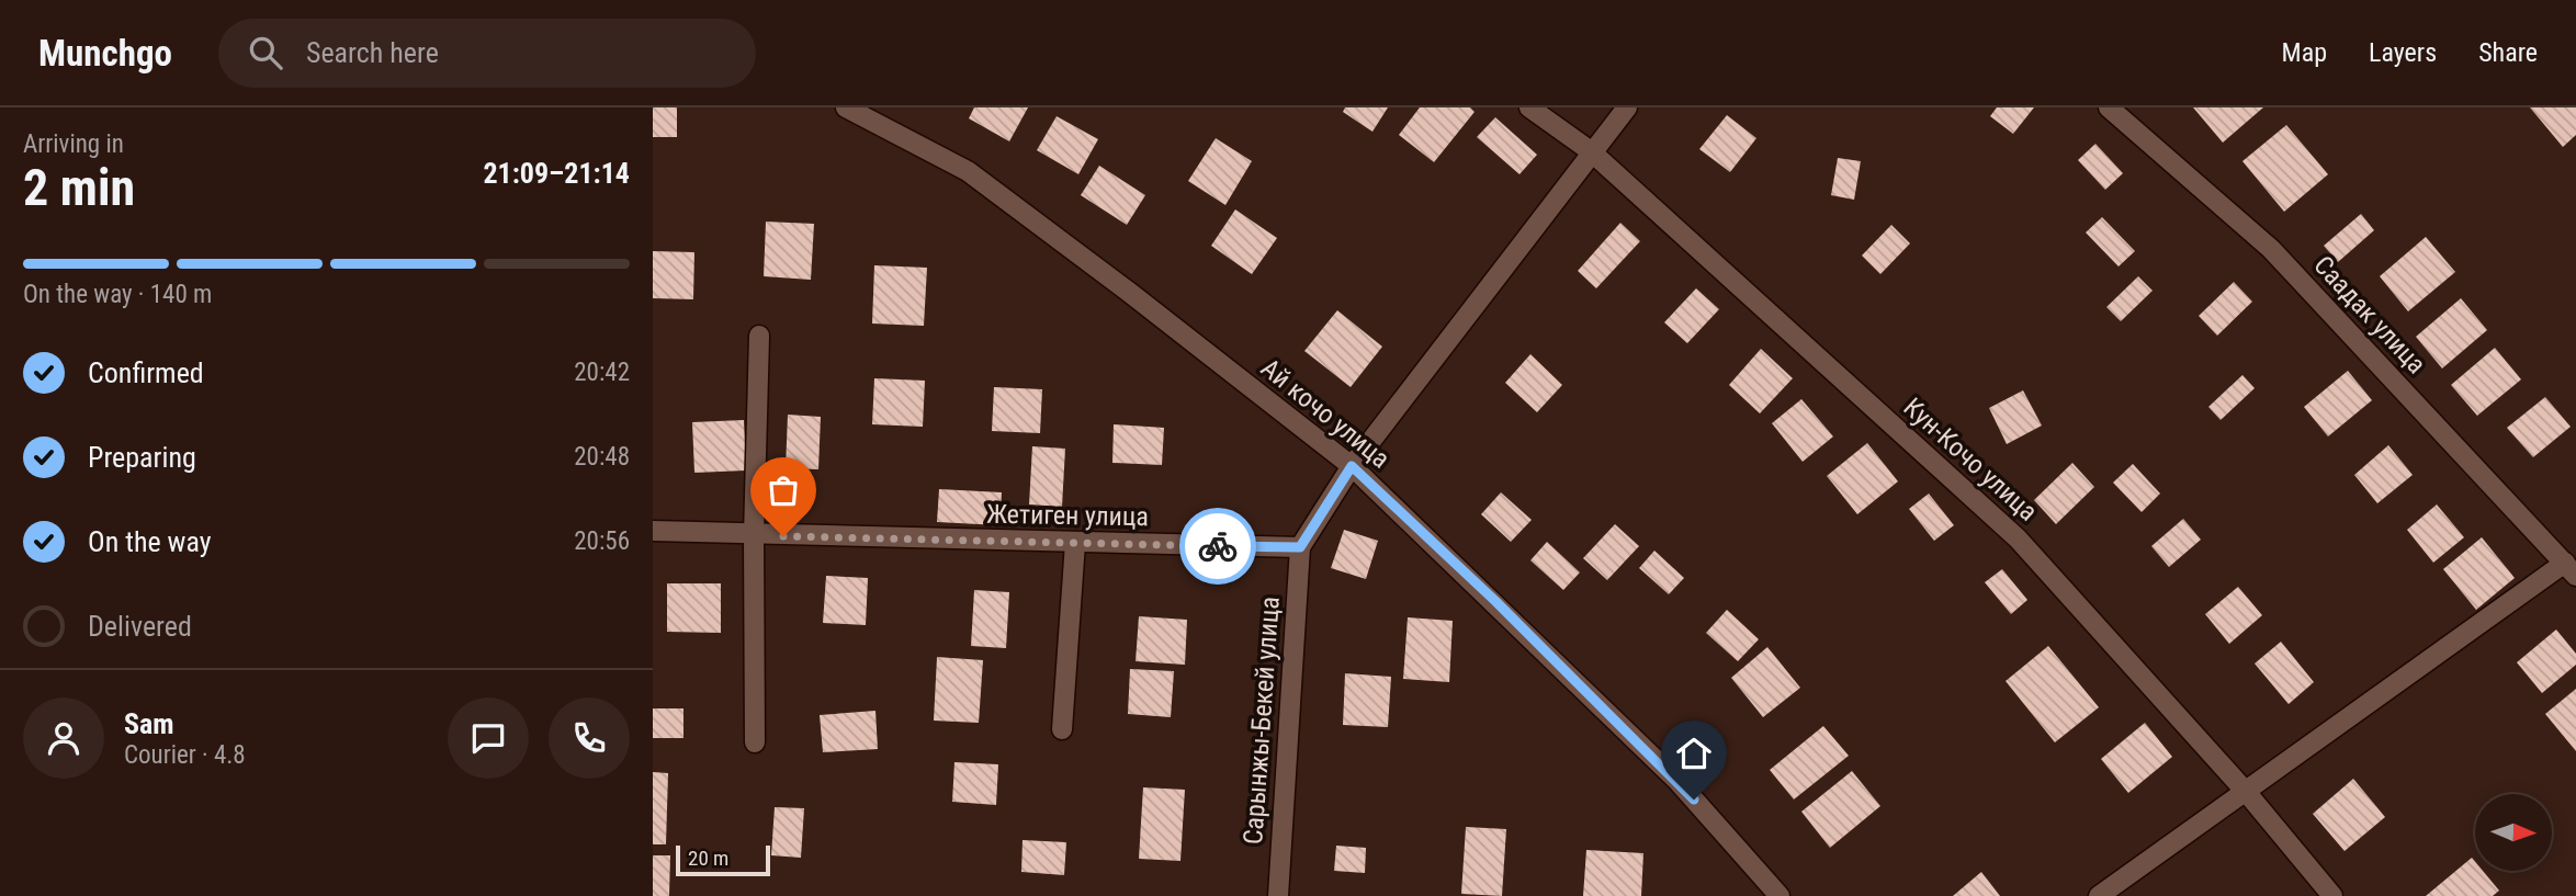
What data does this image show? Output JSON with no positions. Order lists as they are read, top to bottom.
{
  "streets": {
    "street": [
      "Саадак улица",
      "Ай кочо улица",
      "Кун-Кочо улица",
      "Жетиген улица",
      "Сарынжы-Бекей улица"
    ]
  },
  "crossings": [
    ["Жетиген улица", "Сарынжы-Бекей улица"]
  ],
  "scale_bar": "20 m",
  "north": "right",
  "page": {
    "header": "Munchgo",
    "search": "Search here",
    "nav": ["Map", "Layers", "Share"],
    "heading": ["2 min", "Arriving in", "21:09–21:14"],
    "panel": ["Sam", "Courier · 4.8"],
    "bar": "On the way · 140 m",
    "list": [
      ["Confirmed", "20:42"],
      ["Preparing", "20:48"],
      ["On the way", "20:56"],
      "Delivered"
    ],
    "scale": "20 m"
  }
}
